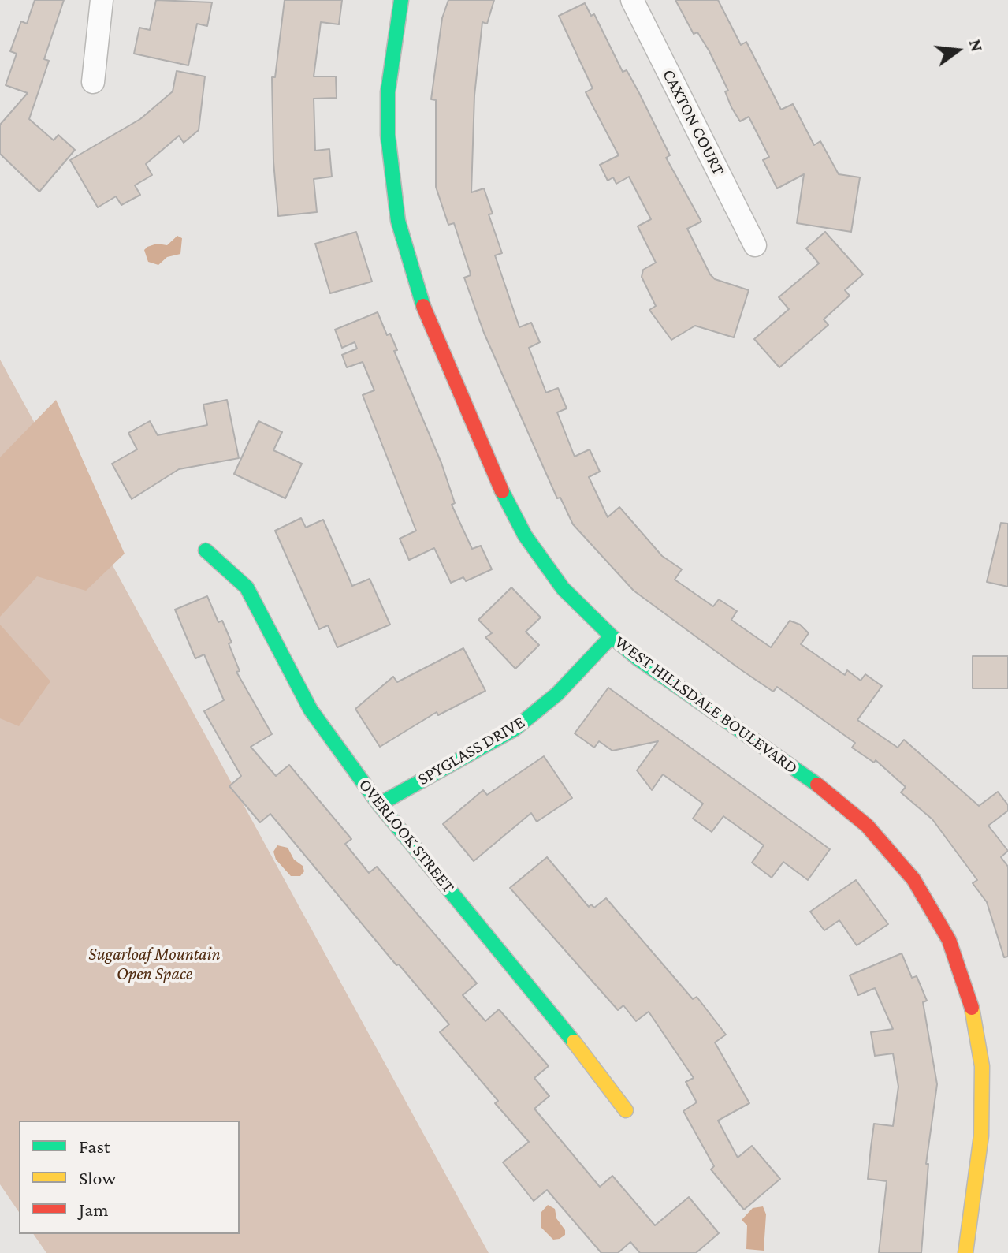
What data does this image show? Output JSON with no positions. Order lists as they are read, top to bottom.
{
  "streets": {
    "main road": ["WEST HILLSDALE BOULEVARD", "SPYGLASS DRIVE", "OVERLOOK STREET"],
    "street": ["CAXTON COURT"]
  },
  "crossings": [
    ["WEST HILLSDALE BOULEVARD", "SPYGLASS DRIVE"],
    ["SPYGLASS DRIVE", "OVERLOOK STREET"]
  ],
  "parks": ["Sugarloaf Mountain Open Space"],
  "legend": ["Fast", "Slow", "Jam"],
  "north": "right"
}
